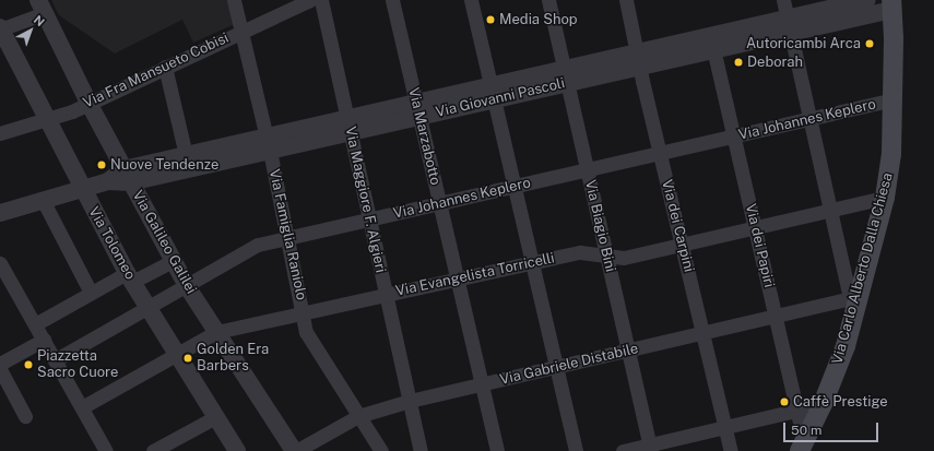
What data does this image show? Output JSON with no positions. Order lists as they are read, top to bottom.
{
  "streets": {
    "main road": ["Via Carlo Alberto Dalla Chiesa"],
    "street": [
      "Via Fra Mansueto Cobisi",
      "Via Giovanni Pascoli",
      "Via Johannes Keplero",
      "Via Marzabotto",
      "Via Maggiore F. Algieri",
      "Via Biagio Bini",
      "Via dei Carpini",
      "Via Famiglia Raniolo",
      "Via Galileo Galilei",
      "Via Tolomeo",
      "Via dei Papiri",
      "Via Evangelista Torricelli",
      "Via Gabriele Distabile"
    ]
  },
  "crossings": [
    ["Via Fra Mansueto Cobisi", "Via Famiglia Raniolo"],
    ["Via Fra Mansueto Cobisi", "Via Galileo Galilei"],
    ["Via Fra Mansueto Cobisi", "Via Tolomeo"],
    ["Via Giovanni Pascoli", "Via Marzabotto"],
    ["Via Giovanni Pascoli", "Via Maggiore F. Algieri"],
    ["Via Giovanni Pascoli", "Via Biagio Bini"],
    ["Via Giovanni Pascoli", "Via dei Carpini"],
    ["Via Giovanni Pascoli", "Via Famiglia Raniolo"],
    ["Via Giovanni Pascoli", "Via Galileo Galilei"],
    ["Via Giovanni Pascoli", "Via Tolomeo"],
    ["Via Giovanni Pascoli", "Via dei Papiri"],
    ["Via Giovanni Pascoli", "Via Carlo Alberto Dalla Chiesa"],
    ["Via Johannes Keplero", "Via Marzabotto"],
    ["Via Johannes Keplero", "Via Maggiore F. Algieri"],
    ["Via Johannes Keplero", "Via Biagio Bini"],
    ["Via Johannes Keplero", "Via dei Carpini"],
    ["Via Johannes Keplero", "Via Famiglia Raniolo"],
    ["Via Johannes Keplero", "Via Galileo Galilei"],
    ["Via Johannes Keplero", "Via Tolomeo"],
    ["Via Johannes Keplero", "Via dei Papiri"],
    ["Via Johannes Keplero", "Via Carlo Alberto Dalla Chiesa"],
    ["Via Marzabotto", "Via Evangelista Torricelli"],
    ["Via Marzabotto", "Via Gabriele Distabile"],
    ["Via Maggiore F. Algieri", "Via Evangelista Torricelli"],
    ["Via Maggiore F. Algieri", "Via Gabriele Distabile"],
    ["Via Biagio Bini", "Via Evangelista Torricelli"],
    ["Via Biagio Bini", "Via Gabriele Distabile"],
    ["Via dei Carpini", "Via Evangelista Torricelli"],
    ["Via dei Carpini", "Via Gabriele Distabile"],
    ["Via Famiglia Raniolo", "Via Evangelista Torricelli"],
    ["Via Famiglia Raniolo", "Via Gabriele Distabile"],
    ["Via Galileo Galilei", "Via Evangelista Torricelli"],
    ["Via Galileo Galilei", "Via Gabriele Distabile"],
    ["Via Tolomeo", "Via Evangelista Torricelli"],
    ["Via dei Papiri", "Via Carlo Alberto Dalla Chiesa"],
    ["Via dei Papiri", "Via Evangelista Torricelli"],
    ["Via dei Papiri", "Via Gabriele Distabile"],
    ["Via Carlo Alberto Dalla Chiesa", "Via Evangelista Torricelli"],
    ["Via Carlo Alberto Dalla Chiesa", "Via Gabriele Distabile"]
  ],
  "places": [
    "Media Shop",
    "Autoricambi Arca",
    "Deborah",
    "Nuove Tendenze",
    "Golden Era Barbers",
    "Piazzetta Sacro Cuore",
    "Caffè Prestige"
  ],
  "scale_bar": "50 m",
  "north": "top right"
}
